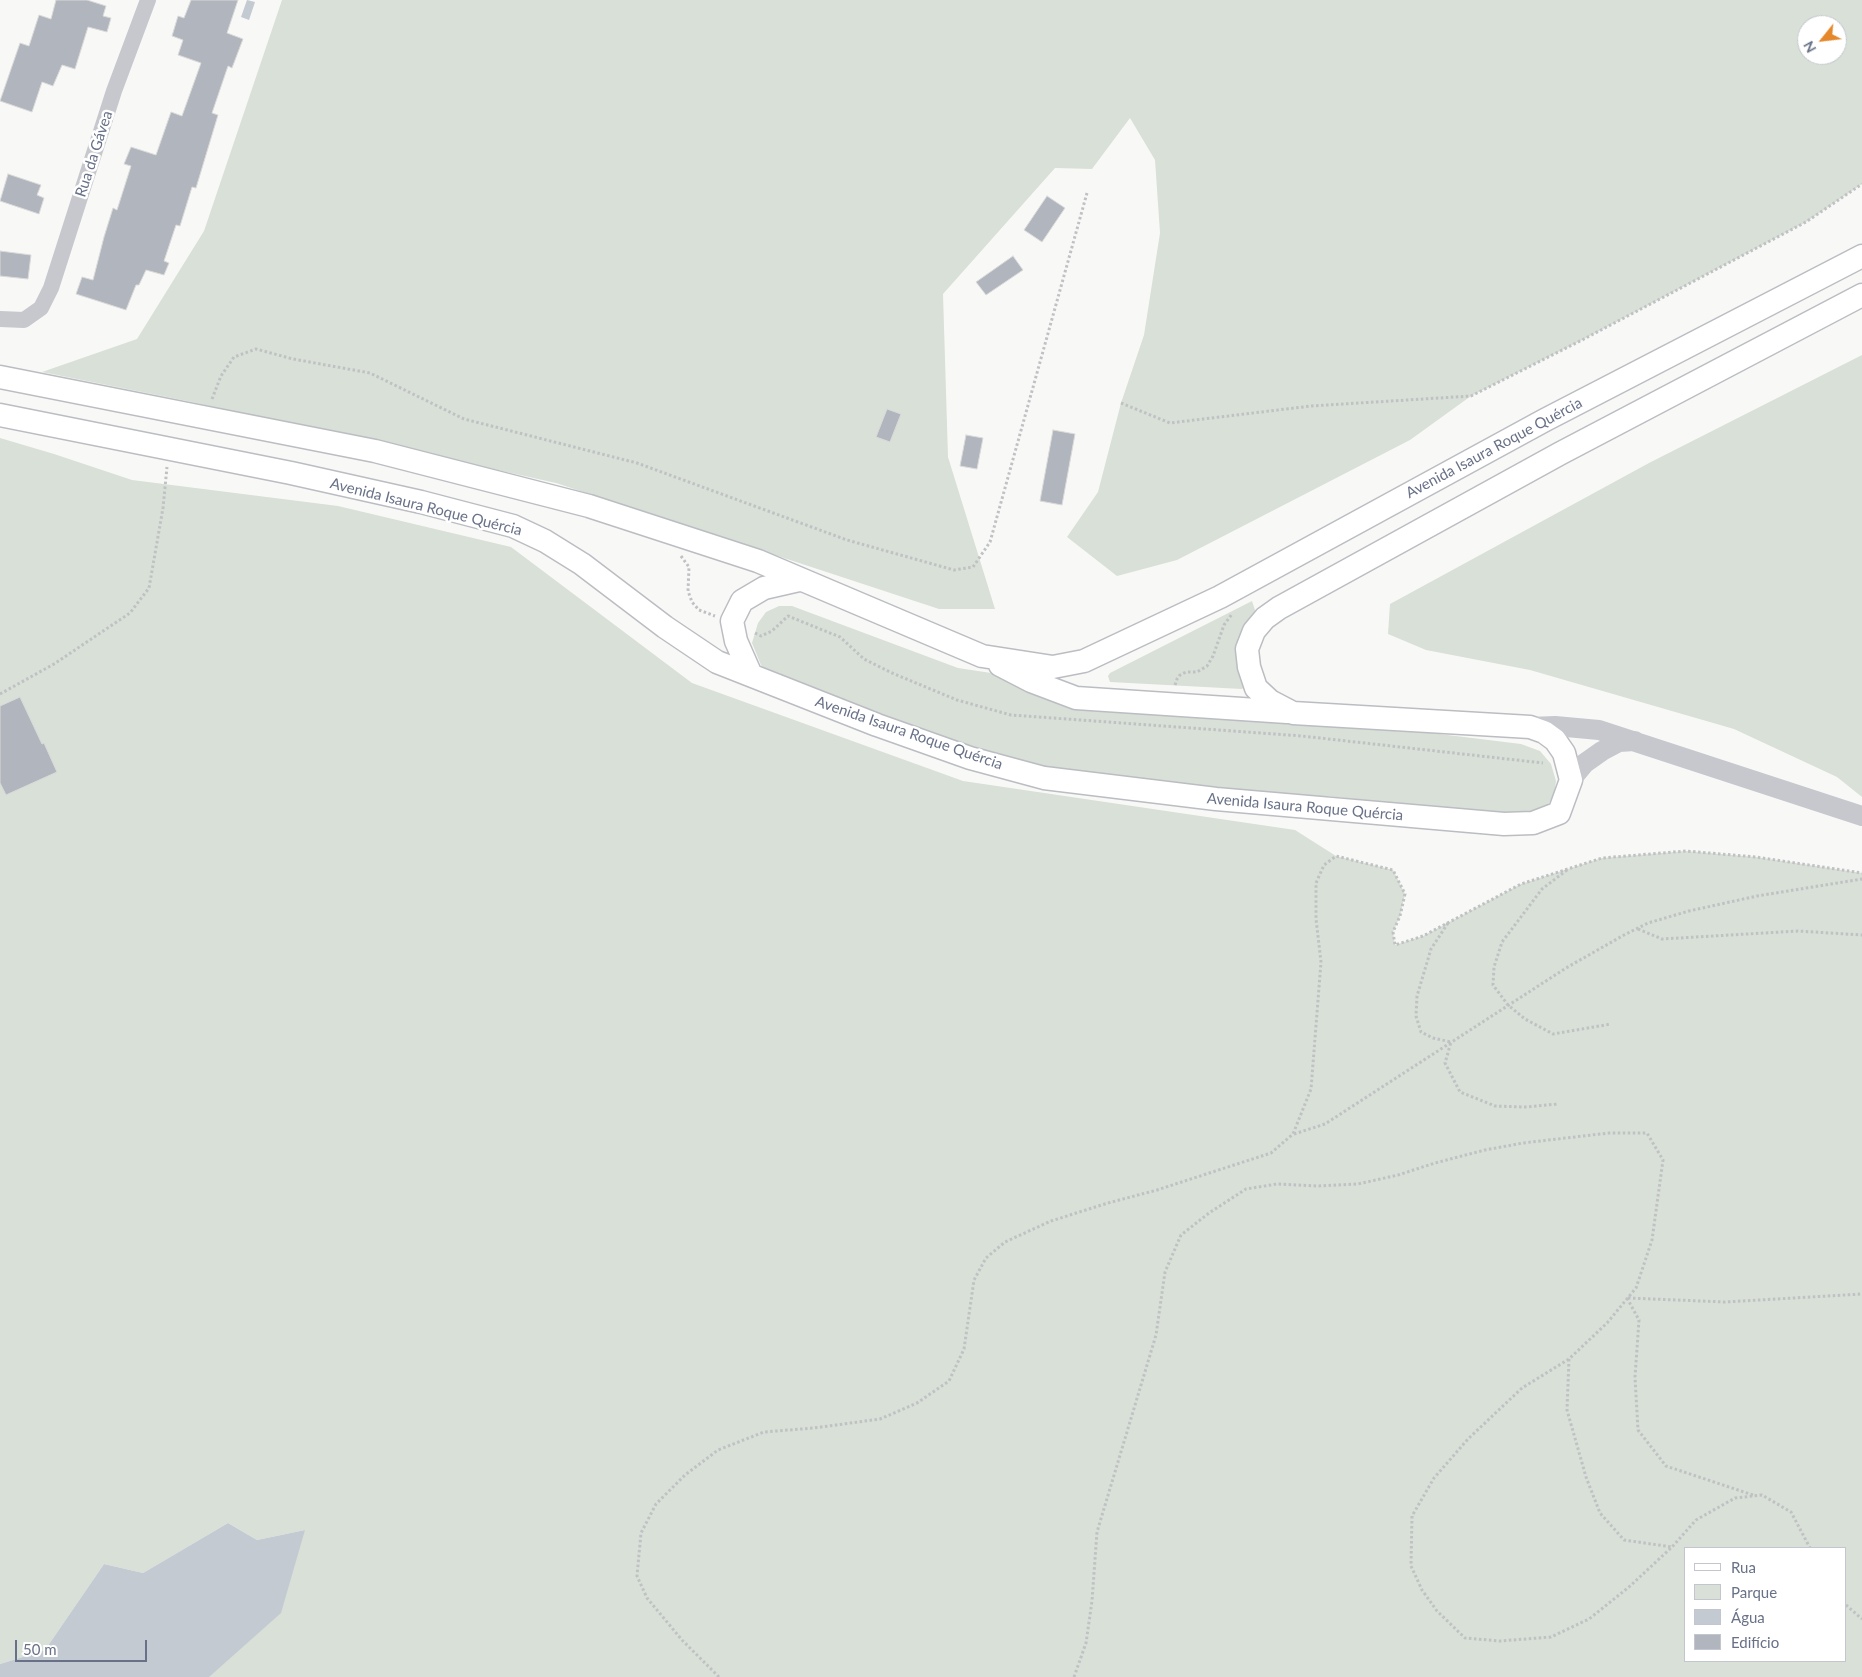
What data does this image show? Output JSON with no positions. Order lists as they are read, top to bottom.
{
  "streets": {
    "main road": ["Avenida Isaura Roque Quércia"],
    "street": ["Rua da Gávea"]
  },
  "legend": [
    "Rua",
    "Parque",
    "Água",
    "Edifício"
  ],
  "scale_bar": "50 m",
  "north": "bottom left"
}
